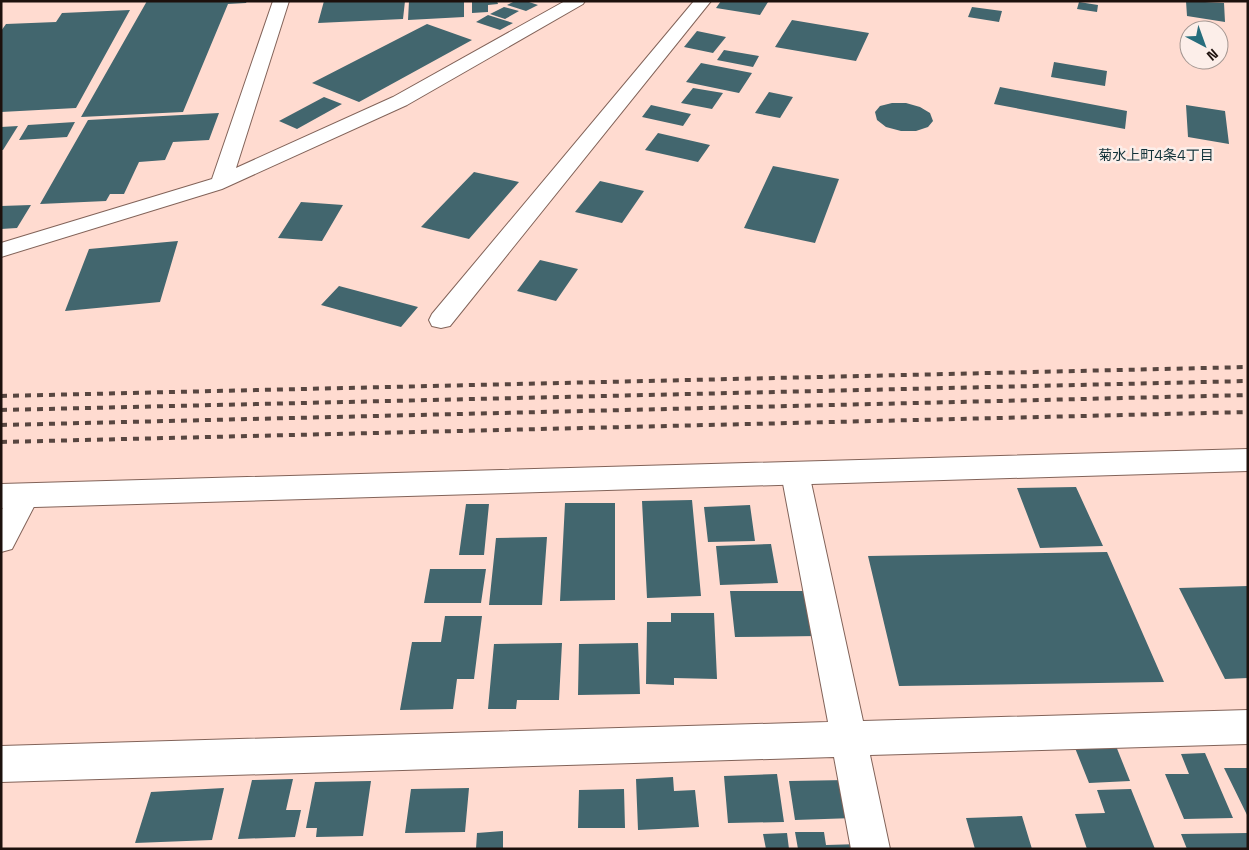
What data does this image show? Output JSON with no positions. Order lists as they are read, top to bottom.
{
  "districts": ["菊水上町4条4丁目"],
  "north": "bottom right"
}
